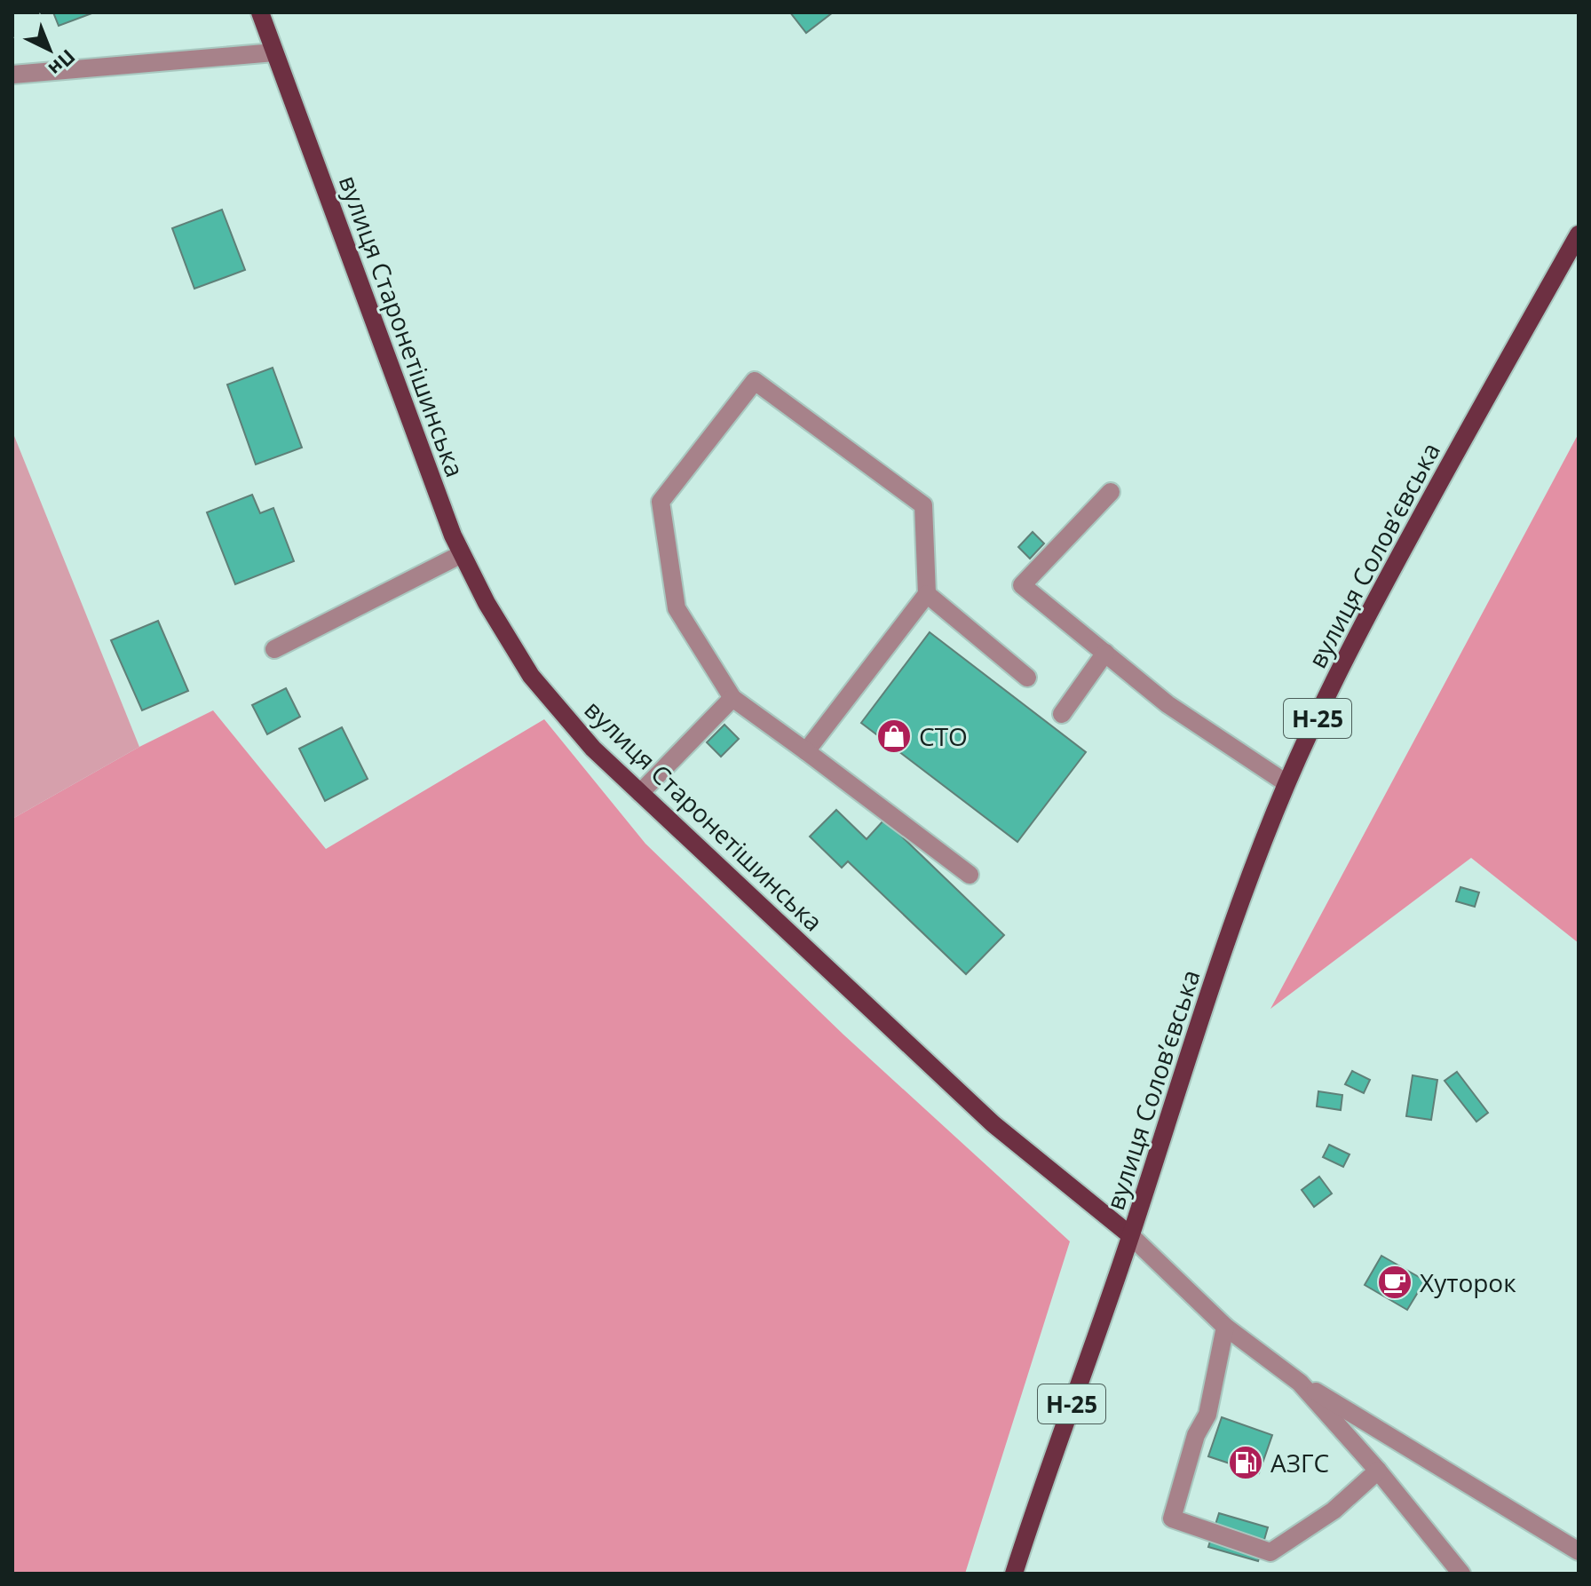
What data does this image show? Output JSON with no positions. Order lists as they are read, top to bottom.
{
  "streets": {
    "main road": ["вулиця Старонетішинська", "вулиця Соловʼєвська", "Н-25"]
  },
  "crossings": [
    ["вулиця Старонетішинська", "вулиця Соловʼєвська"],
    ["вулиця Старонетішинська", "Н-25"],
    ["вулиця Соловʼєвська", "Н-25"]
  ],
  "places": {
    "shop": ["СТО"],
    "cafe": ["Хуторок"],
    "fuel station": ["АЗГС"]
  },
  "north": "bottom right"
}
